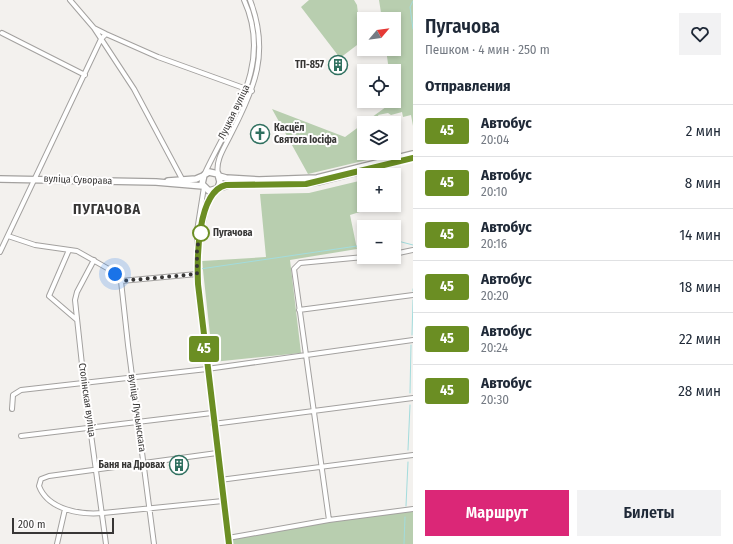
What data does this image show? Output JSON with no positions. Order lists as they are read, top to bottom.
{
  "streets": {
    "main road": ["вуліца Суворава"],
    "street": ["Луцкая вуліца", "Столінская вуліца", "вуліца Лучынскага"]
  },
  "crossings": [
    ["Луцкая вуліца", "вуліца Суворава"]
  ],
  "districts": ["ПУГАЧОВА"],
  "places": {
    "building": ["ТП-857", "Баня на Дровах"],
    "church": ["Касцёл Святога Іосіфа"],
    "other": ["Пугачова"]
  },
  "lines": ["bus line 45"],
  "scale_bar": "200 m",
  "north": "top right",
  "page": {
    "on_map": "45",
    "heading": [
      ["Пугачова", "Пешком · 4 мин · 250 m"],
      "Отправления"
    ],
    "map_buttons": ["+", "−"],
    "list": [
      {
        "mark": "45",
        "name": "Автобус",
        "note": "20:04",
        "value": "2 мин"
      },
      {
        "mark": "45",
        "name": "Автобус",
        "note": "20:10",
        "value": "8 мин"
      },
      {
        "mark": "45",
        "name": "Автобус",
        "note": "20:16",
        "value": "14 мин"
      },
      {
        "mark": "45",
        "name": "Автобус",
        "note": "20:20",
        "value": "18 мин"
      },
      {
        "mark": "45",
        "name": "Автобус",
        "note": "20:24",
        "value": "22 мин"
      },
      {
        "mark": "45",
        "name": "Автобус",
        "note": "20:30",
        "value": "28 мин"
      }
    ],
    "buttons": ["Маршрут", "Билеты"],
    "scale": "200 m"
  }
}
